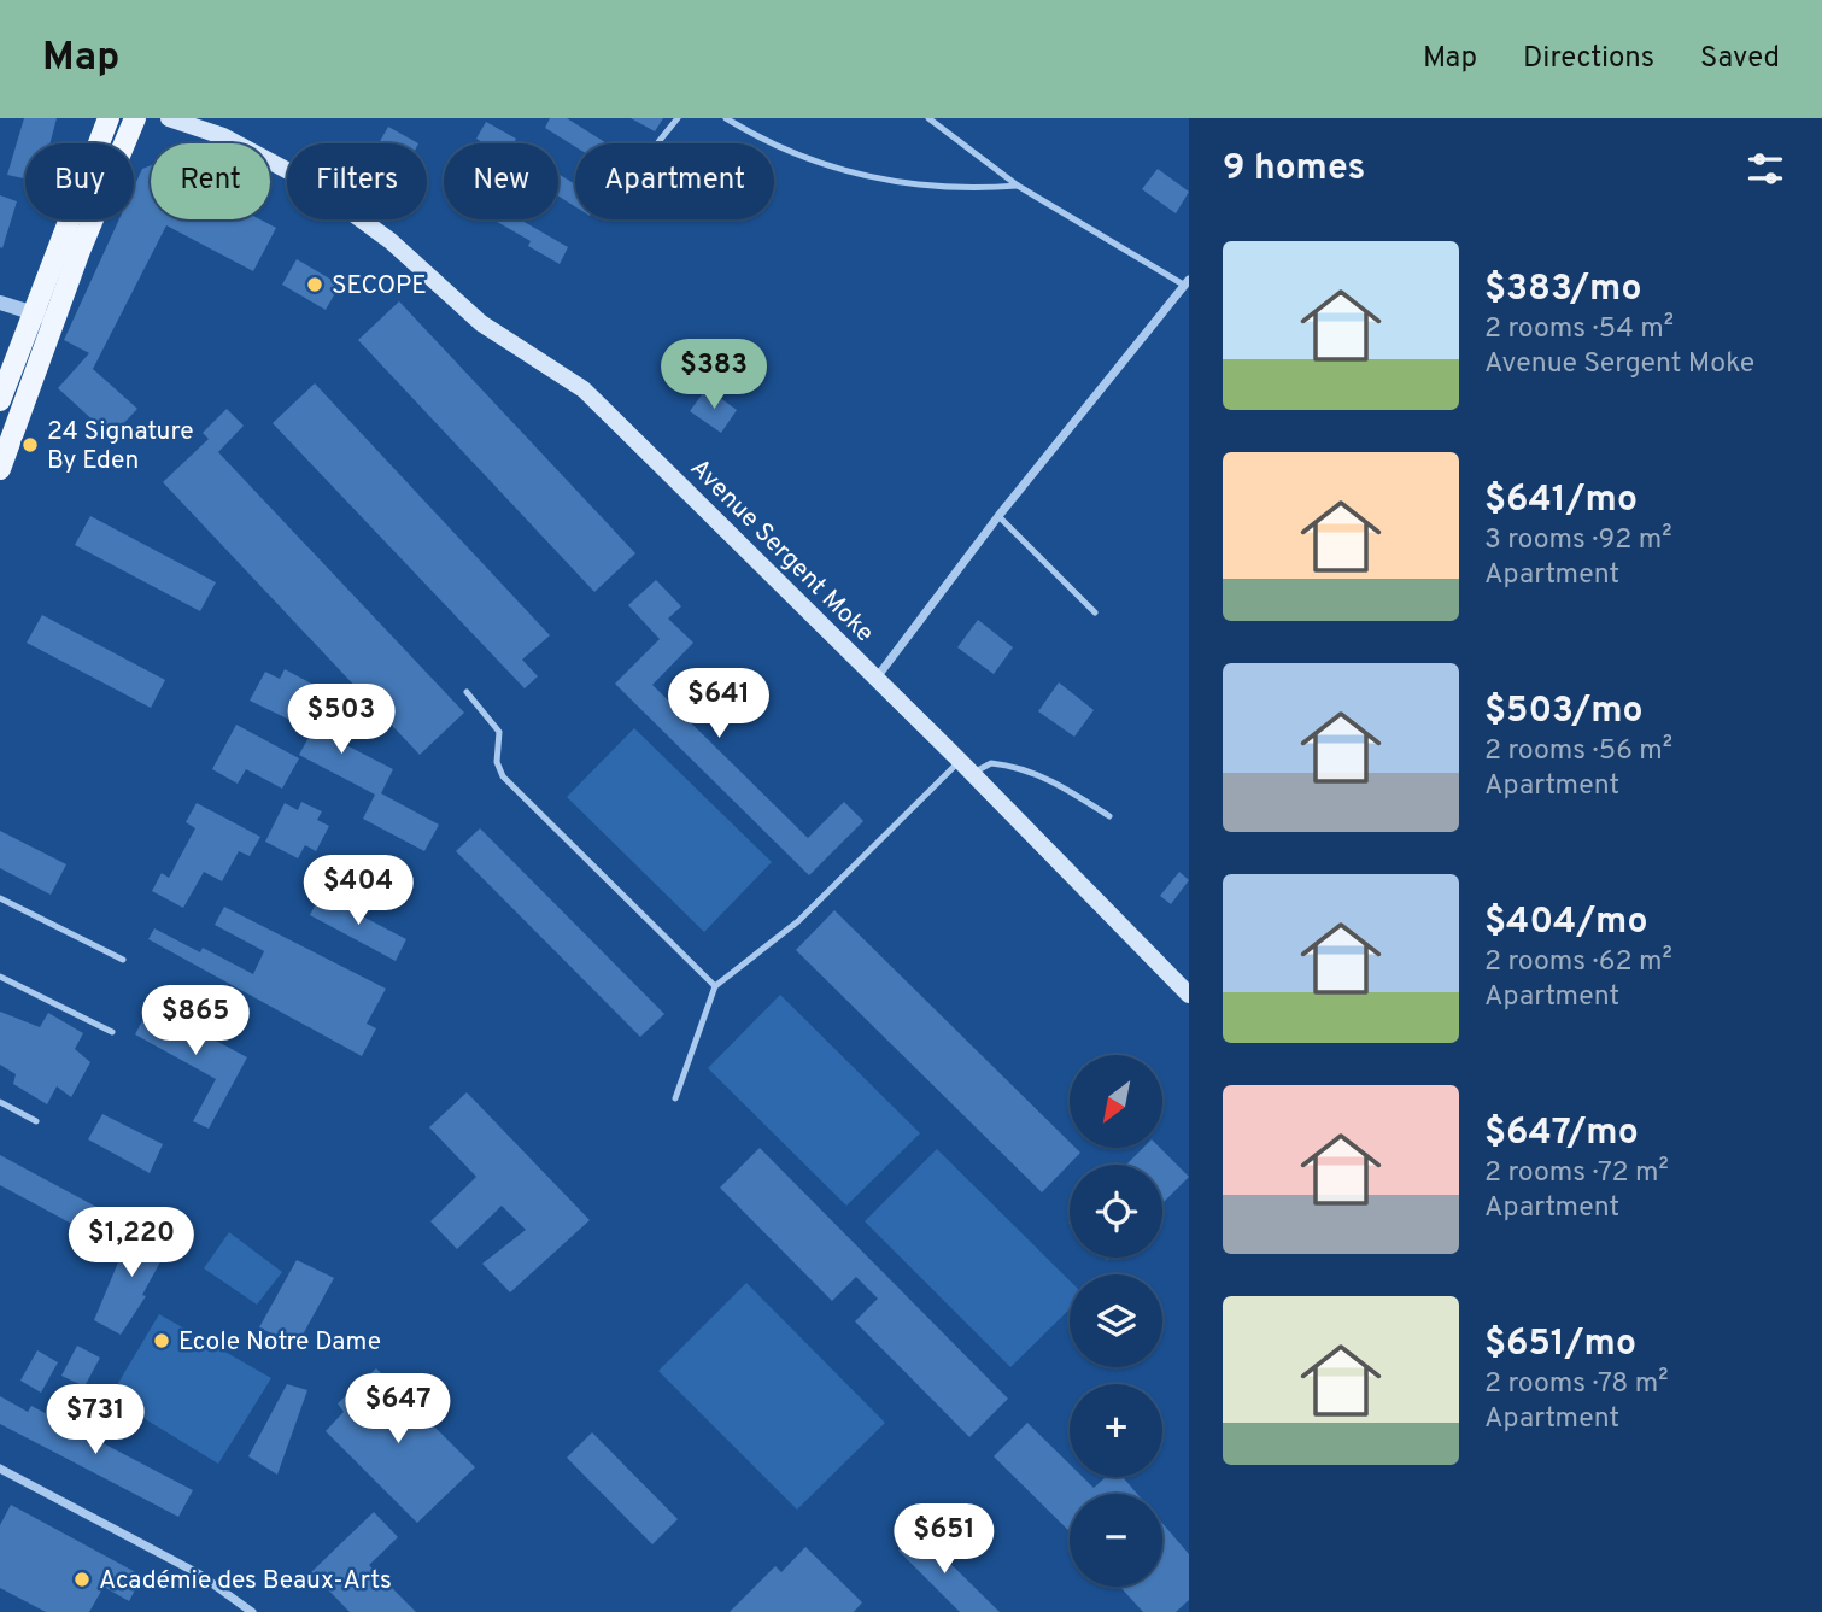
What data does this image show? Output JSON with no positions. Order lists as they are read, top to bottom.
{
  "streets": {
    "main road": ["Avenue Sergent Moke"]
  },
  "places": [
    "SECOPE",
    "24 Signature By Eden",
    "Ecole Notre Dame",
    "Académie des Beaux-Arts"
  ],
  "north": "bottom left",
  "page": {
    "header": "Map",
    "nav": ["Map", "Directions", "Saved"],
    "heading": "9 homes",
    "chip": [
      "Buy",
      "Rent",
      "Filters",
      "New",
      "Apartment"
    ],
    "list": [
      {
        "name": "$383/mo",
        "note": "2 rooms · 54 m² · Avenue Sergent Moke"
      },
      {
        "name": "$641/mo",
        "note": "3 rooms · 92 m² · Apartment"
      },
      {
        "name": "$503/mo",
        "note": "2 rooms · 56 m² · Apartment"
      },
      {
        "name": "$404/mo",
        "note": "2 rooms · 62 m² · Apartment"
      },
      {
        "name": "$647/mo",
        "note": "2 rooms · 72 m² · Apartment"
      },
      {
        "name": "$651/mo",
        "note": "2 rooms · 78 m² · Apartment"
      }
    ],
    "price": [
      "$383",
      "$641",
      "$503",
      "$404",
      "$865",
      "$1,220",
      "$647",
      "$731",
      "$651"
    ],
    "map_buttons": ["+", "−"]
  }
}
